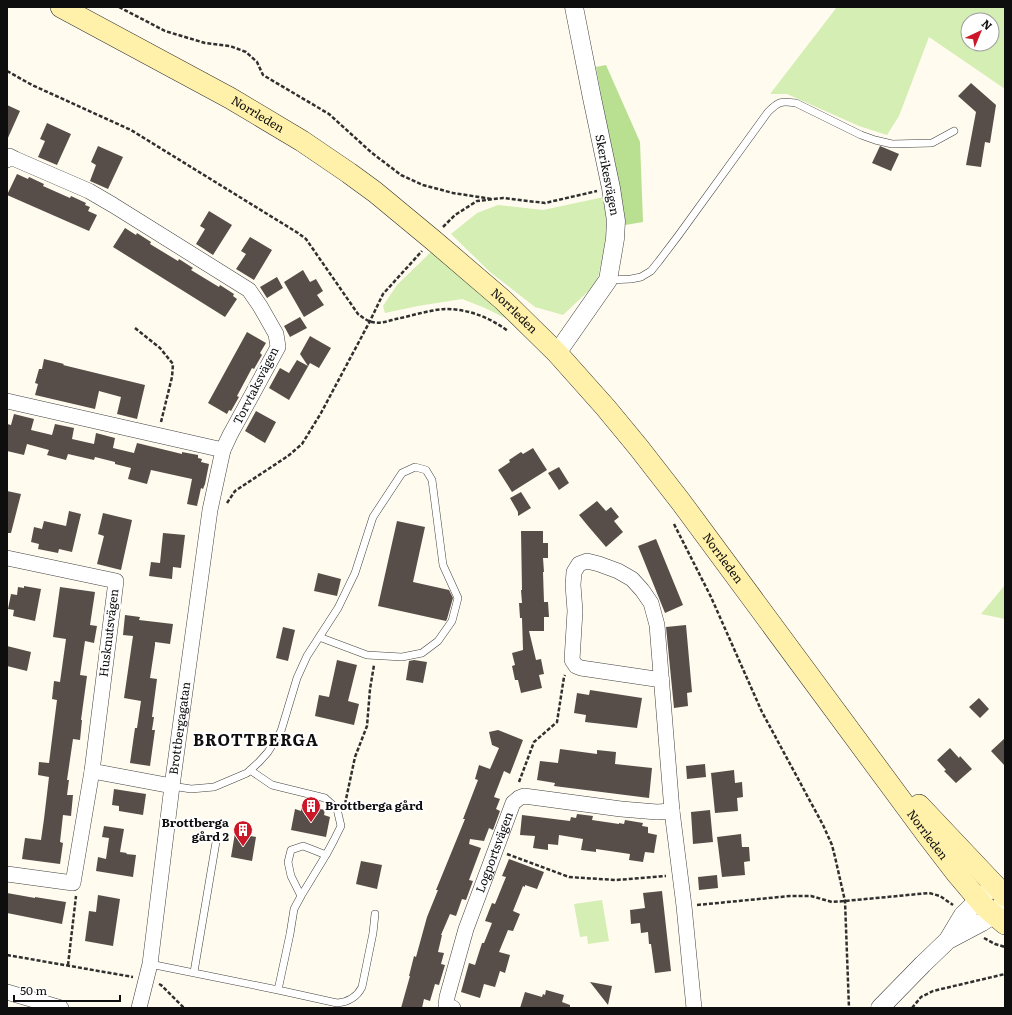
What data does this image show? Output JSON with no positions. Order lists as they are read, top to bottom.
{
  "streets": {
    "main road": ["Norrleden"],
    "street": [
      "Skerikesvägen",
      "Torvtaksvägen",
      "Husknutsvägen",
      "Brottbergagatan",
      "Logportsvägen"
    ]
  },
  "crossings": [
    ["Norrleden", "Skerikesvägen"],
    ["Torvtaksvägen", "Brottbergagatan"]
  ],
  "districts": ["BROTTBERGA"],
  "places": {
    "building": ["Brottberga gård", "Brottberga gård 2"]
  },
  "scale_bar": "50 m",
  "north": "top right"
}
